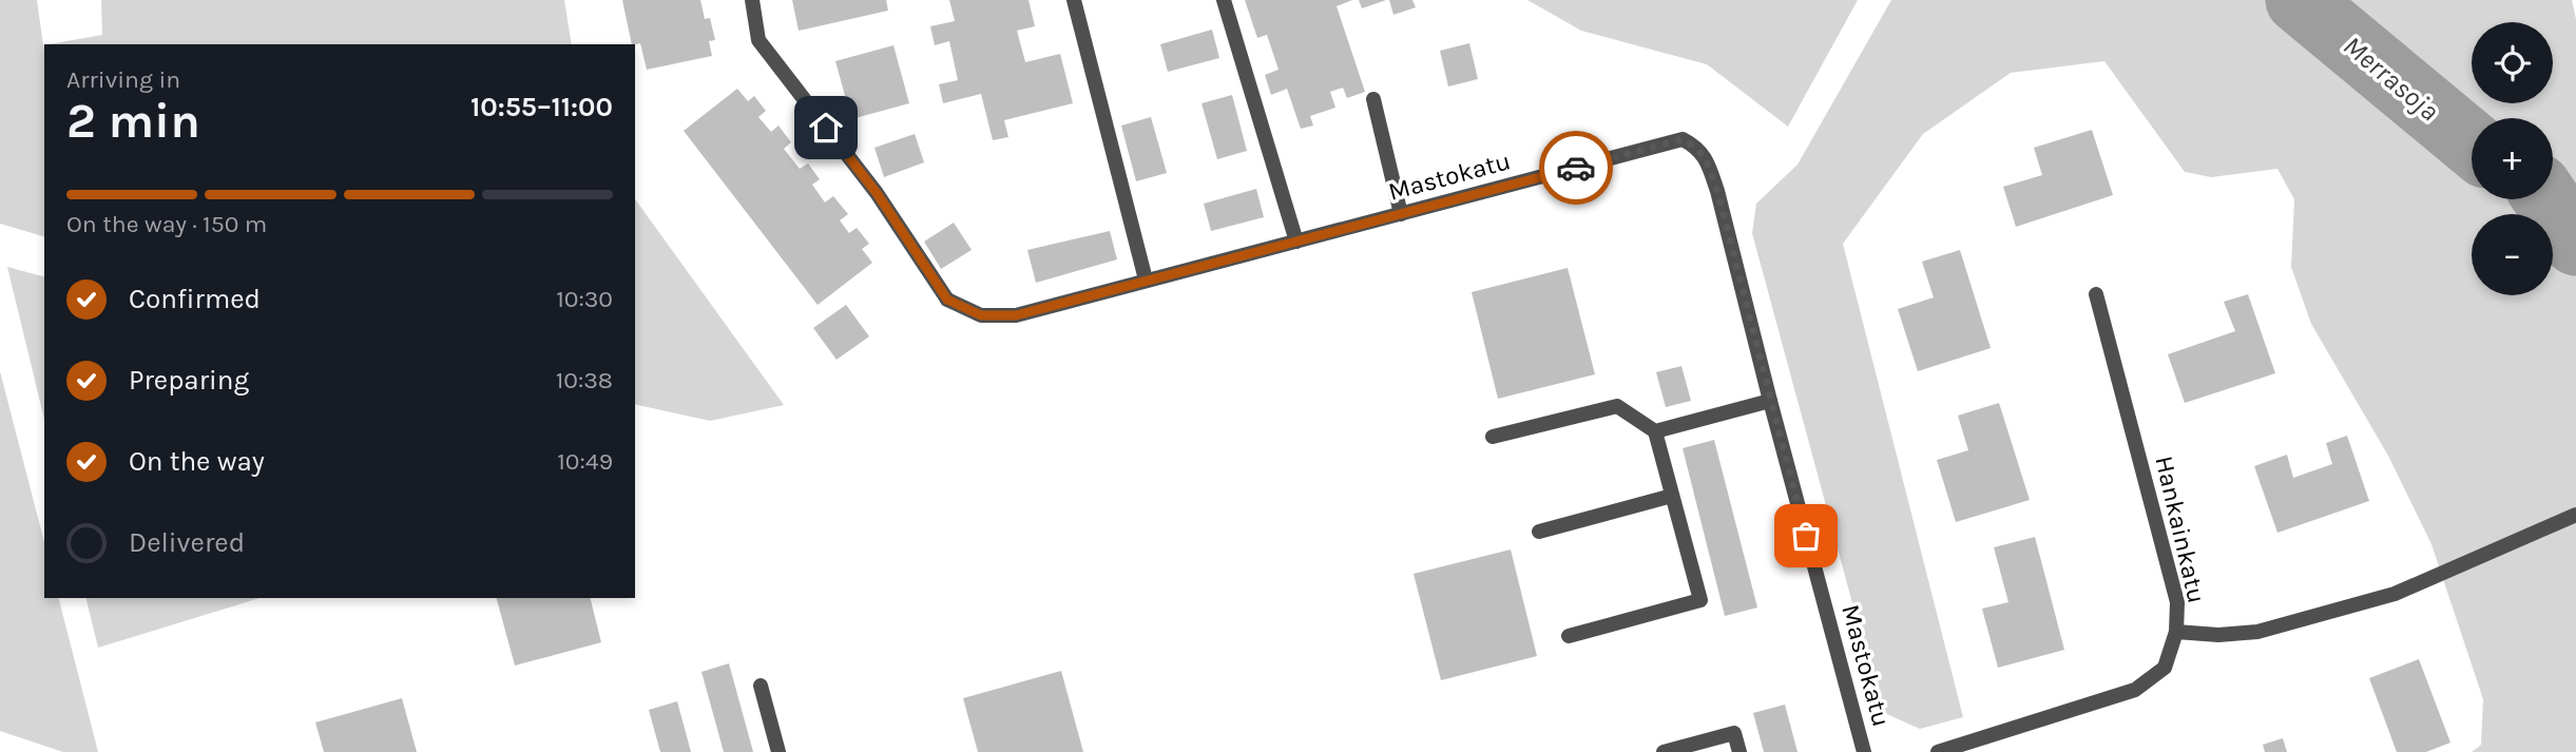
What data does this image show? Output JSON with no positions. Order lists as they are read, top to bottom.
{
  "streets": {
    "street": ["Mastokatu", "Hankainkatu"]
  },
  "water": ["Merrasoja"],
  "page": {
    "map_buttons": ["+", "−"],
    "heading": ["2 min", "Arriving in", "10:55–11:00"],
    "bar": "On the way · 150 m",
    "list": [
      ["Confirmed", "10:30"],
      ["Preparing", "10:38"],
      ["On the way", "10:49"],
      "Delivered"
    ]
  }
}
